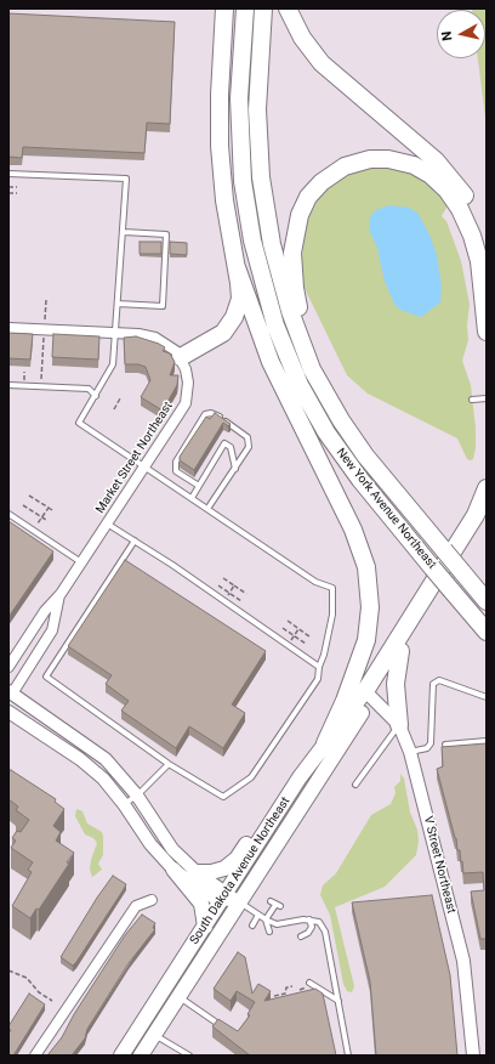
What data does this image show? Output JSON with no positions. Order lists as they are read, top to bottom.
{
  "streets": {
    "highway": ["New York Avenue Northeast"],
    "main road": ["South Dakota Avenue Northeast"],
    "street": ["Market Street Northeast", "V Street Northeast"]
  },
  "crossings": [
    ["V Street Northeast", "South Dakota Avenue Northeast"]
  ],
  "north": "left"
}
